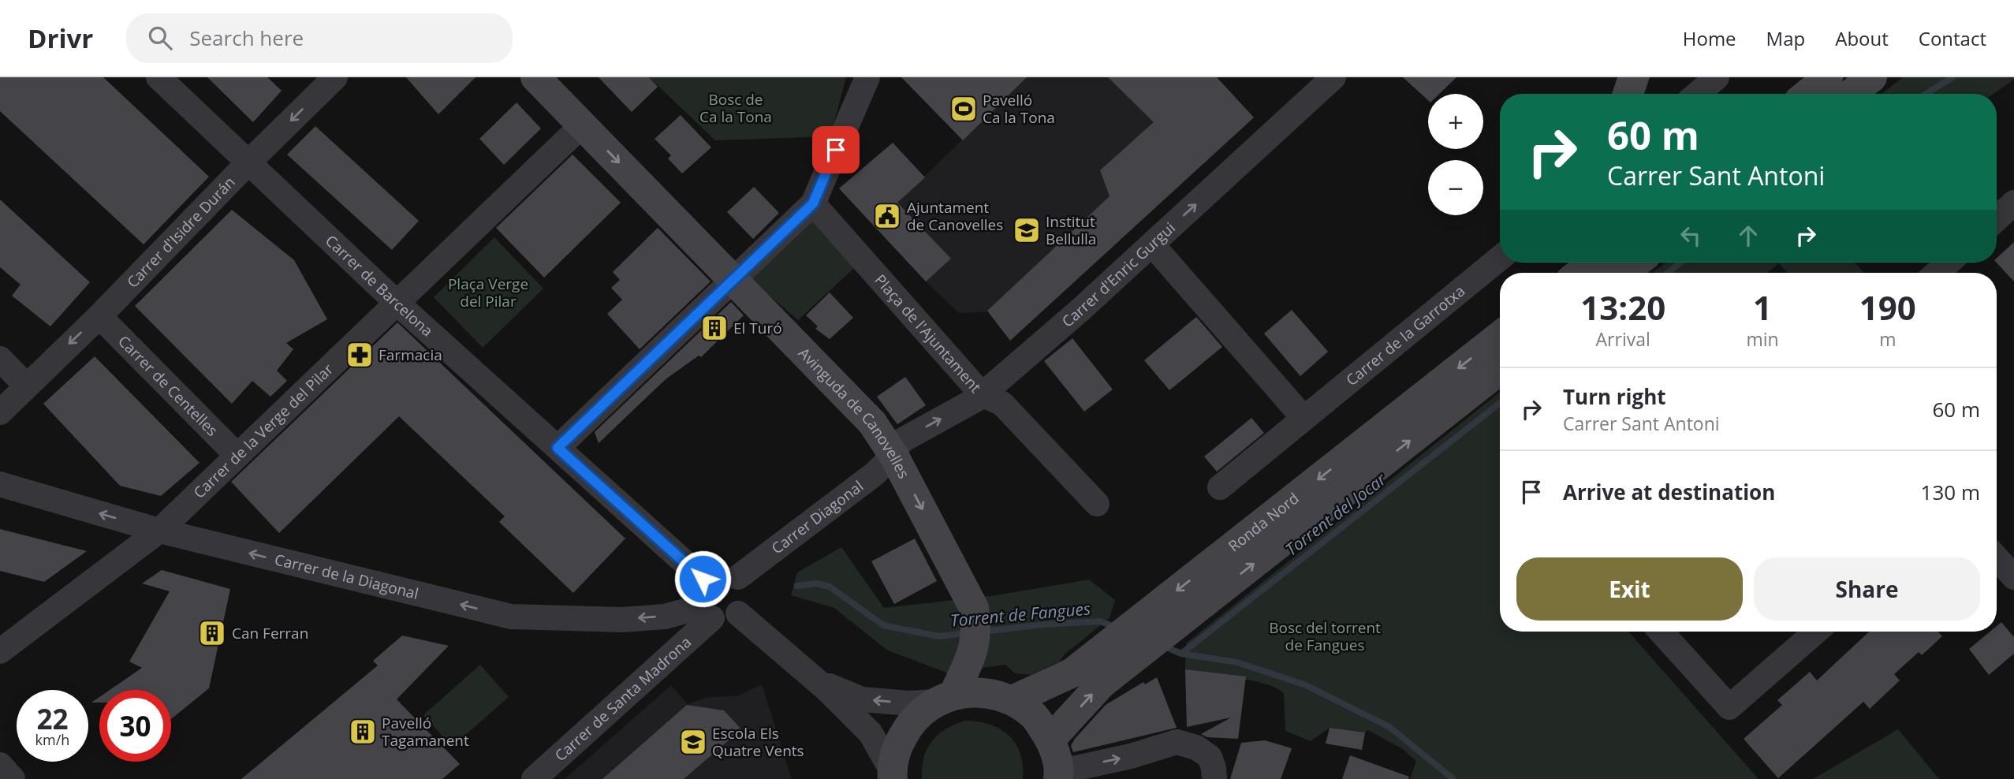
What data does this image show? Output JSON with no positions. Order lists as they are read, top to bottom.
{
  "streets": {
    "main road": ["Avinguda de Canovelles", "Ronda Nord"],
    "street": [
      "Carrer d'Isidre Durán",
      "Carrer d'Enric Gurgui",
      "Carrer de Barcelona",
      "Plaça de l'Ajuntament",
      "Carrer de la Garrotxa",
      "Carrer de Centelles",
      "Carrer de la Verge del Pilar",
      "Carrer Diagonal",
      "Carrer de la Diagonal",
      "Carrer de Santa Madrona"
    ]
  },
  "crossings": [
    ["Carrer d'Isidre Durán", "Carrer de Barcelona"],
    ["Carrer d'Isidre Durán", "Carrer de Centelles"],
    ["Carrer d'Enric Gurgui", "Plaça de l'Ajuntament"],
    ["Carrer d'Enric Gurgui", "Avinguda de Canovelles"],
    ["Carrer d'Enric Gurgui", "Carrer Diagonal"],
    ["Carrer de Barcelona", "Carrer de la Verge del Pilar"],
    ["Carrer de Barcelona", "Carrer Diagonal"],
    ["Carrer de Barcelona", "Carrer de la Diagonal"],
    ["Carrer de Barcelona", "Carrer de Santa Madrona"],
    ["Carrer de Centelles", "Carrer de la Verge del Pilar"],
    ["Avinguda de Canovelles", "Carrer de la Verge del Pilar"],
    ["Avinguda de Canovelles", "Carrer Diagonal"],
    ["Carrer de la Verge del Pilar", "Carrer de la Diagonal"],
    ["Carrer Diagonal", "Carrer de la Diagonal"],
    ["Carrer Diagonal", "Carrer de Santa Madrona"],
    ["Carrer de la Diagonal", "Carrer de Santa Madrona"]
  ],
  "one_way": [
    "Carrer d'Isidre Durán",
    "Carrer d'Enric Gurgui",
    "Avinguda de Canovelles",
    "Carrer de la Diagonal"
  ],
  "water": ["Torrent del Jocar", "Torrent de Fangues"],
  "parks": ["Bosc de Ca la Tona", "Plaça Verge del Pilar", "Bosc del torrent de Fangues"],
  "places": {
    "sports": ["Pavelló Ca la Tona"],
    "public building": ["Ajuntament de Canovelles"],
    "school or university": ["Institut Bellulla", "Escola Els Quatre Vents"],
    "building": ["El Turó", "Can Ferran", "Pavelló Tagamanent"],
    "pharmacy": ["Farmacia"]
  },
  "page": {
    "header": "Drivr",
    "search": "Search here",
    "nav": [
      "Home",
      "Map",
      "About",
      "Contact"
    ],
    "map_buttons": ["+", "−"],
    "turn": ["60 m", "Carrer Sant Antoni"],
    "eta": [
      "13:20",
      "Arrival",
      "1",
      "min",
      "190",
      "m"
    ],
    "list": [
      {
        "name": "Turn right",
        "note": "Carrer Sant Antoni",
        "value": "60 m"
      },
      {
        "name": "Arrive at destination",
        "value": "130 m"
      }
    ],
    "buttons": ["Exit", "Share"],
    "speed": "22 km/h",
    "limit": "30"
  }
}
